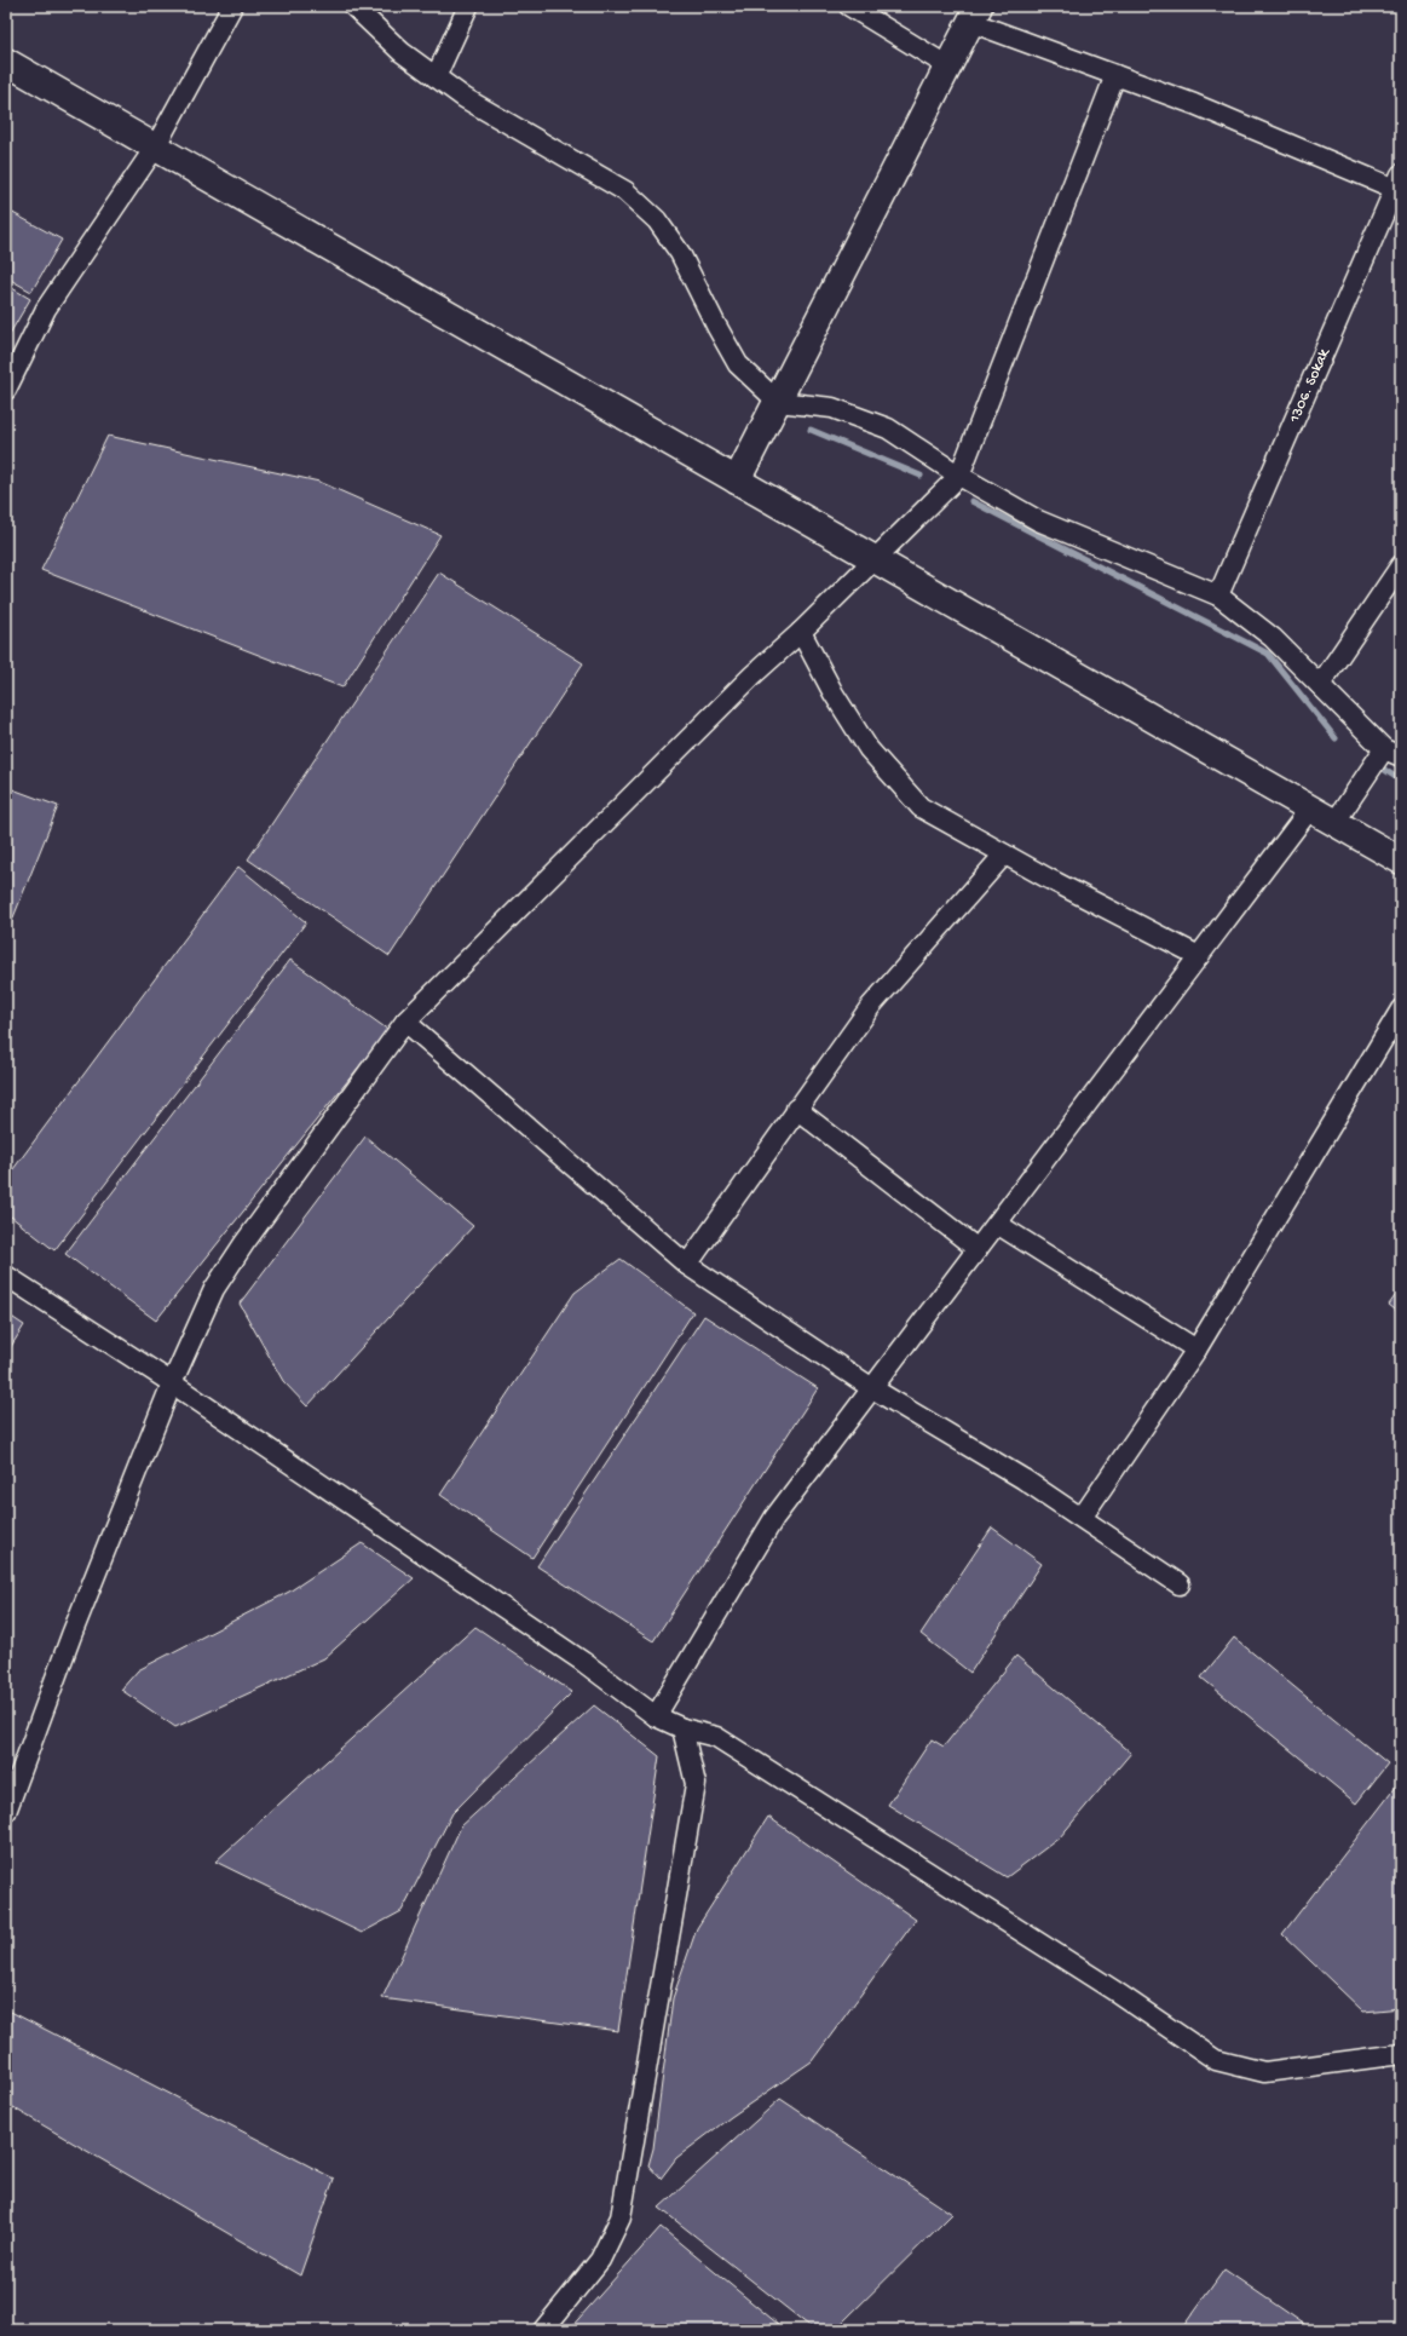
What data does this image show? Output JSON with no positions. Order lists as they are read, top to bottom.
{
  "streets": {
    "street": ["1306. Sokak"]
  }
}
